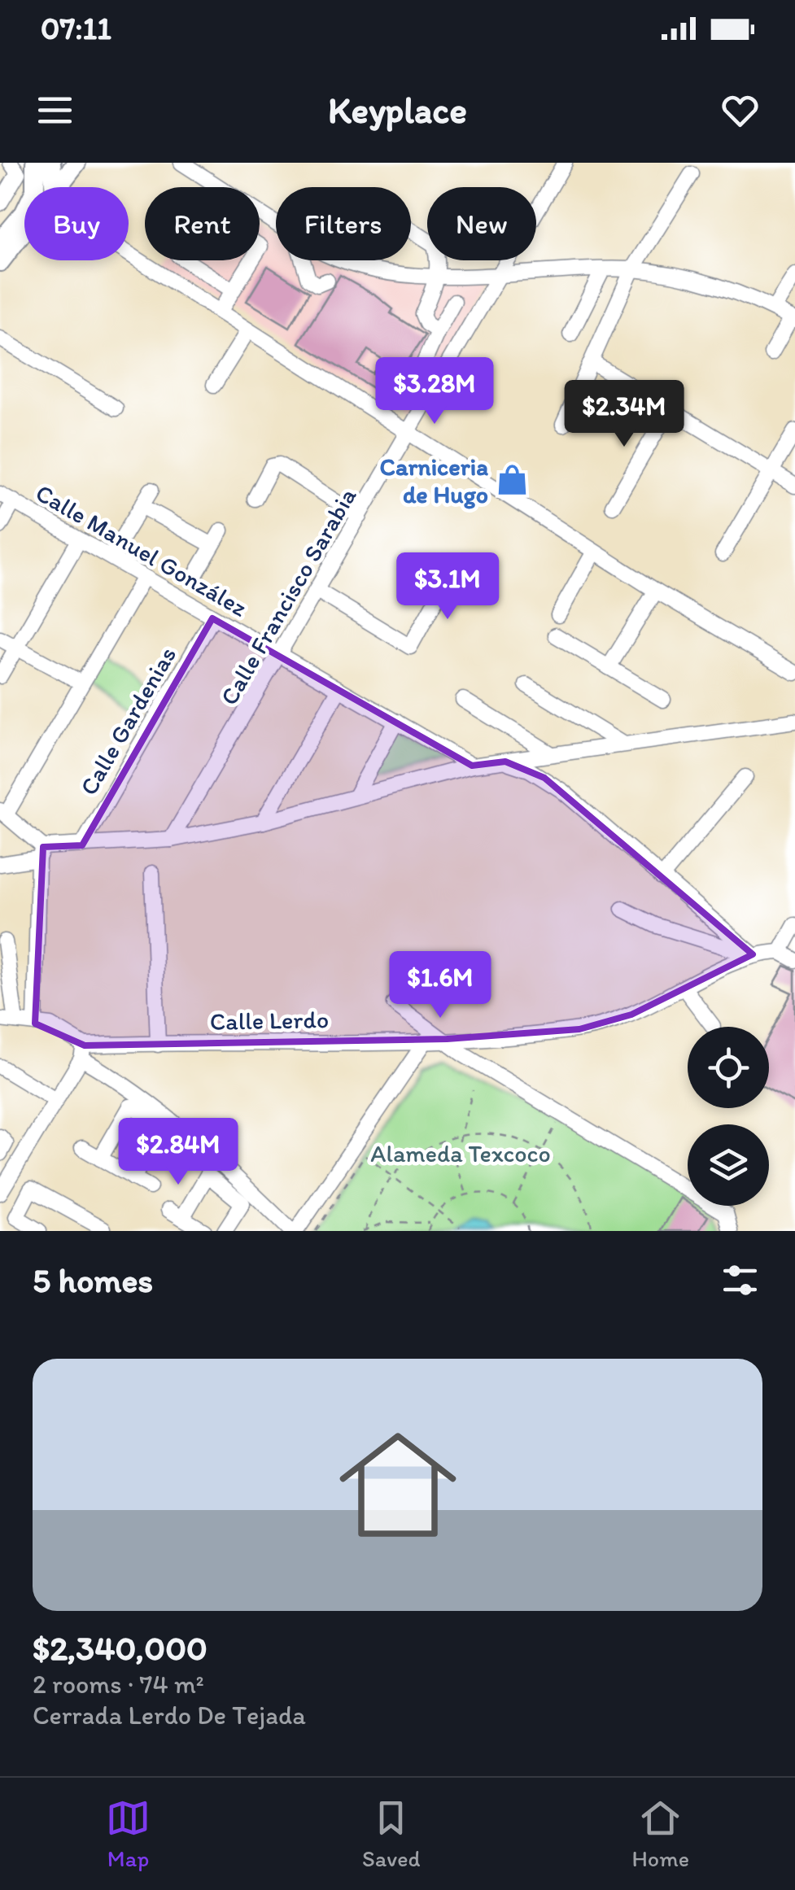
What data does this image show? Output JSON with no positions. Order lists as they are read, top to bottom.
{
  "streets": {
    "street": [
      "Calle Manuel González",
      "Calle Francisco Sarabia",
      "Calle Gardenias",
      "Calle Lerdo"
    ]
  },
  "crossings": [
    ["Calle Manuel González", "Calle Francisco Sarabia"],
    ["Calle Manuel González", "Calle Gardenias"]
  ],
  "parks": ["Alameda Texcoco"],
  "places": {
    "shop": ["Carniceria de Hugo"]
  },
  "page": {
    "status": "07:11",
    "header": "Keyplace",
    "chip": [
      "Buy",
      "Rent",
      "Filters",
      "New"
    ],
    "price": [
      "$3.28M",
      "$2.34M",
      "$3.1M",
      "$1.6M",
      "$2.84M"
    ],
    "heading": "5 homes",
    "list": [
      {
        "name": "$2,340,000",
        "note": "2 rooms · 74 m² · Cerrada Lerdo De Tejada"
      }
    ],
    "tabs": ["Map", "Saved", "Home"]
  }
}
